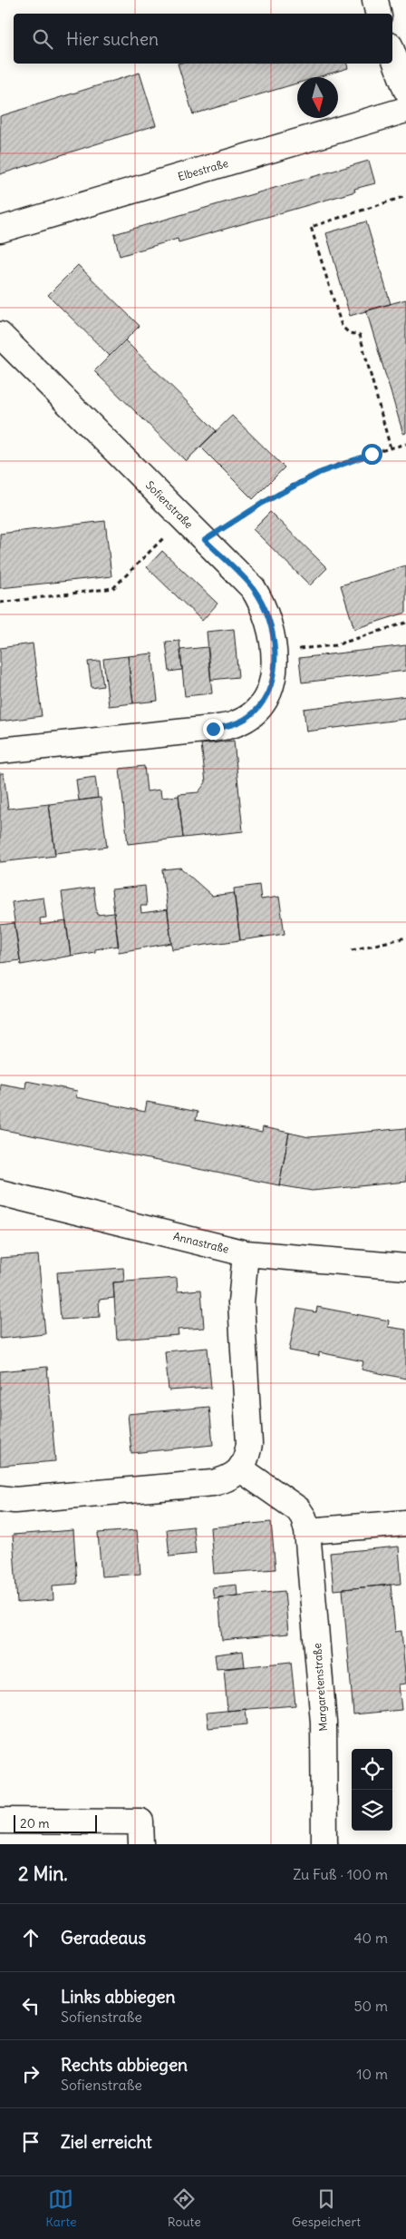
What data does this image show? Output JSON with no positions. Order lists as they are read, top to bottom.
{
  "streets": {
    "street": [
      "Elbestraße",
      "Sofienstraße",
      "Annastraße",
      "Margaretenstraße"
    ]
  },
  "scale_bar": "20 m",
  "north": "bottom",
  "page": {
    "search": "Hier suchen",
    "scale": "20 m",
    "heading": ["2 Min.", "Zu Fuß · 100 m"],
    "list": [
      ["Geradeaus", "40 m"],
      ["Links abbiegen", "Sofienstraße", "50 m"],
      ["Rechts abbiegen", "Sofienstraße", "10 m"],
      "Ziel erreicht"
    ],
    "nav": ["Karte", "Route", "Gespeichert"]
  }
}
